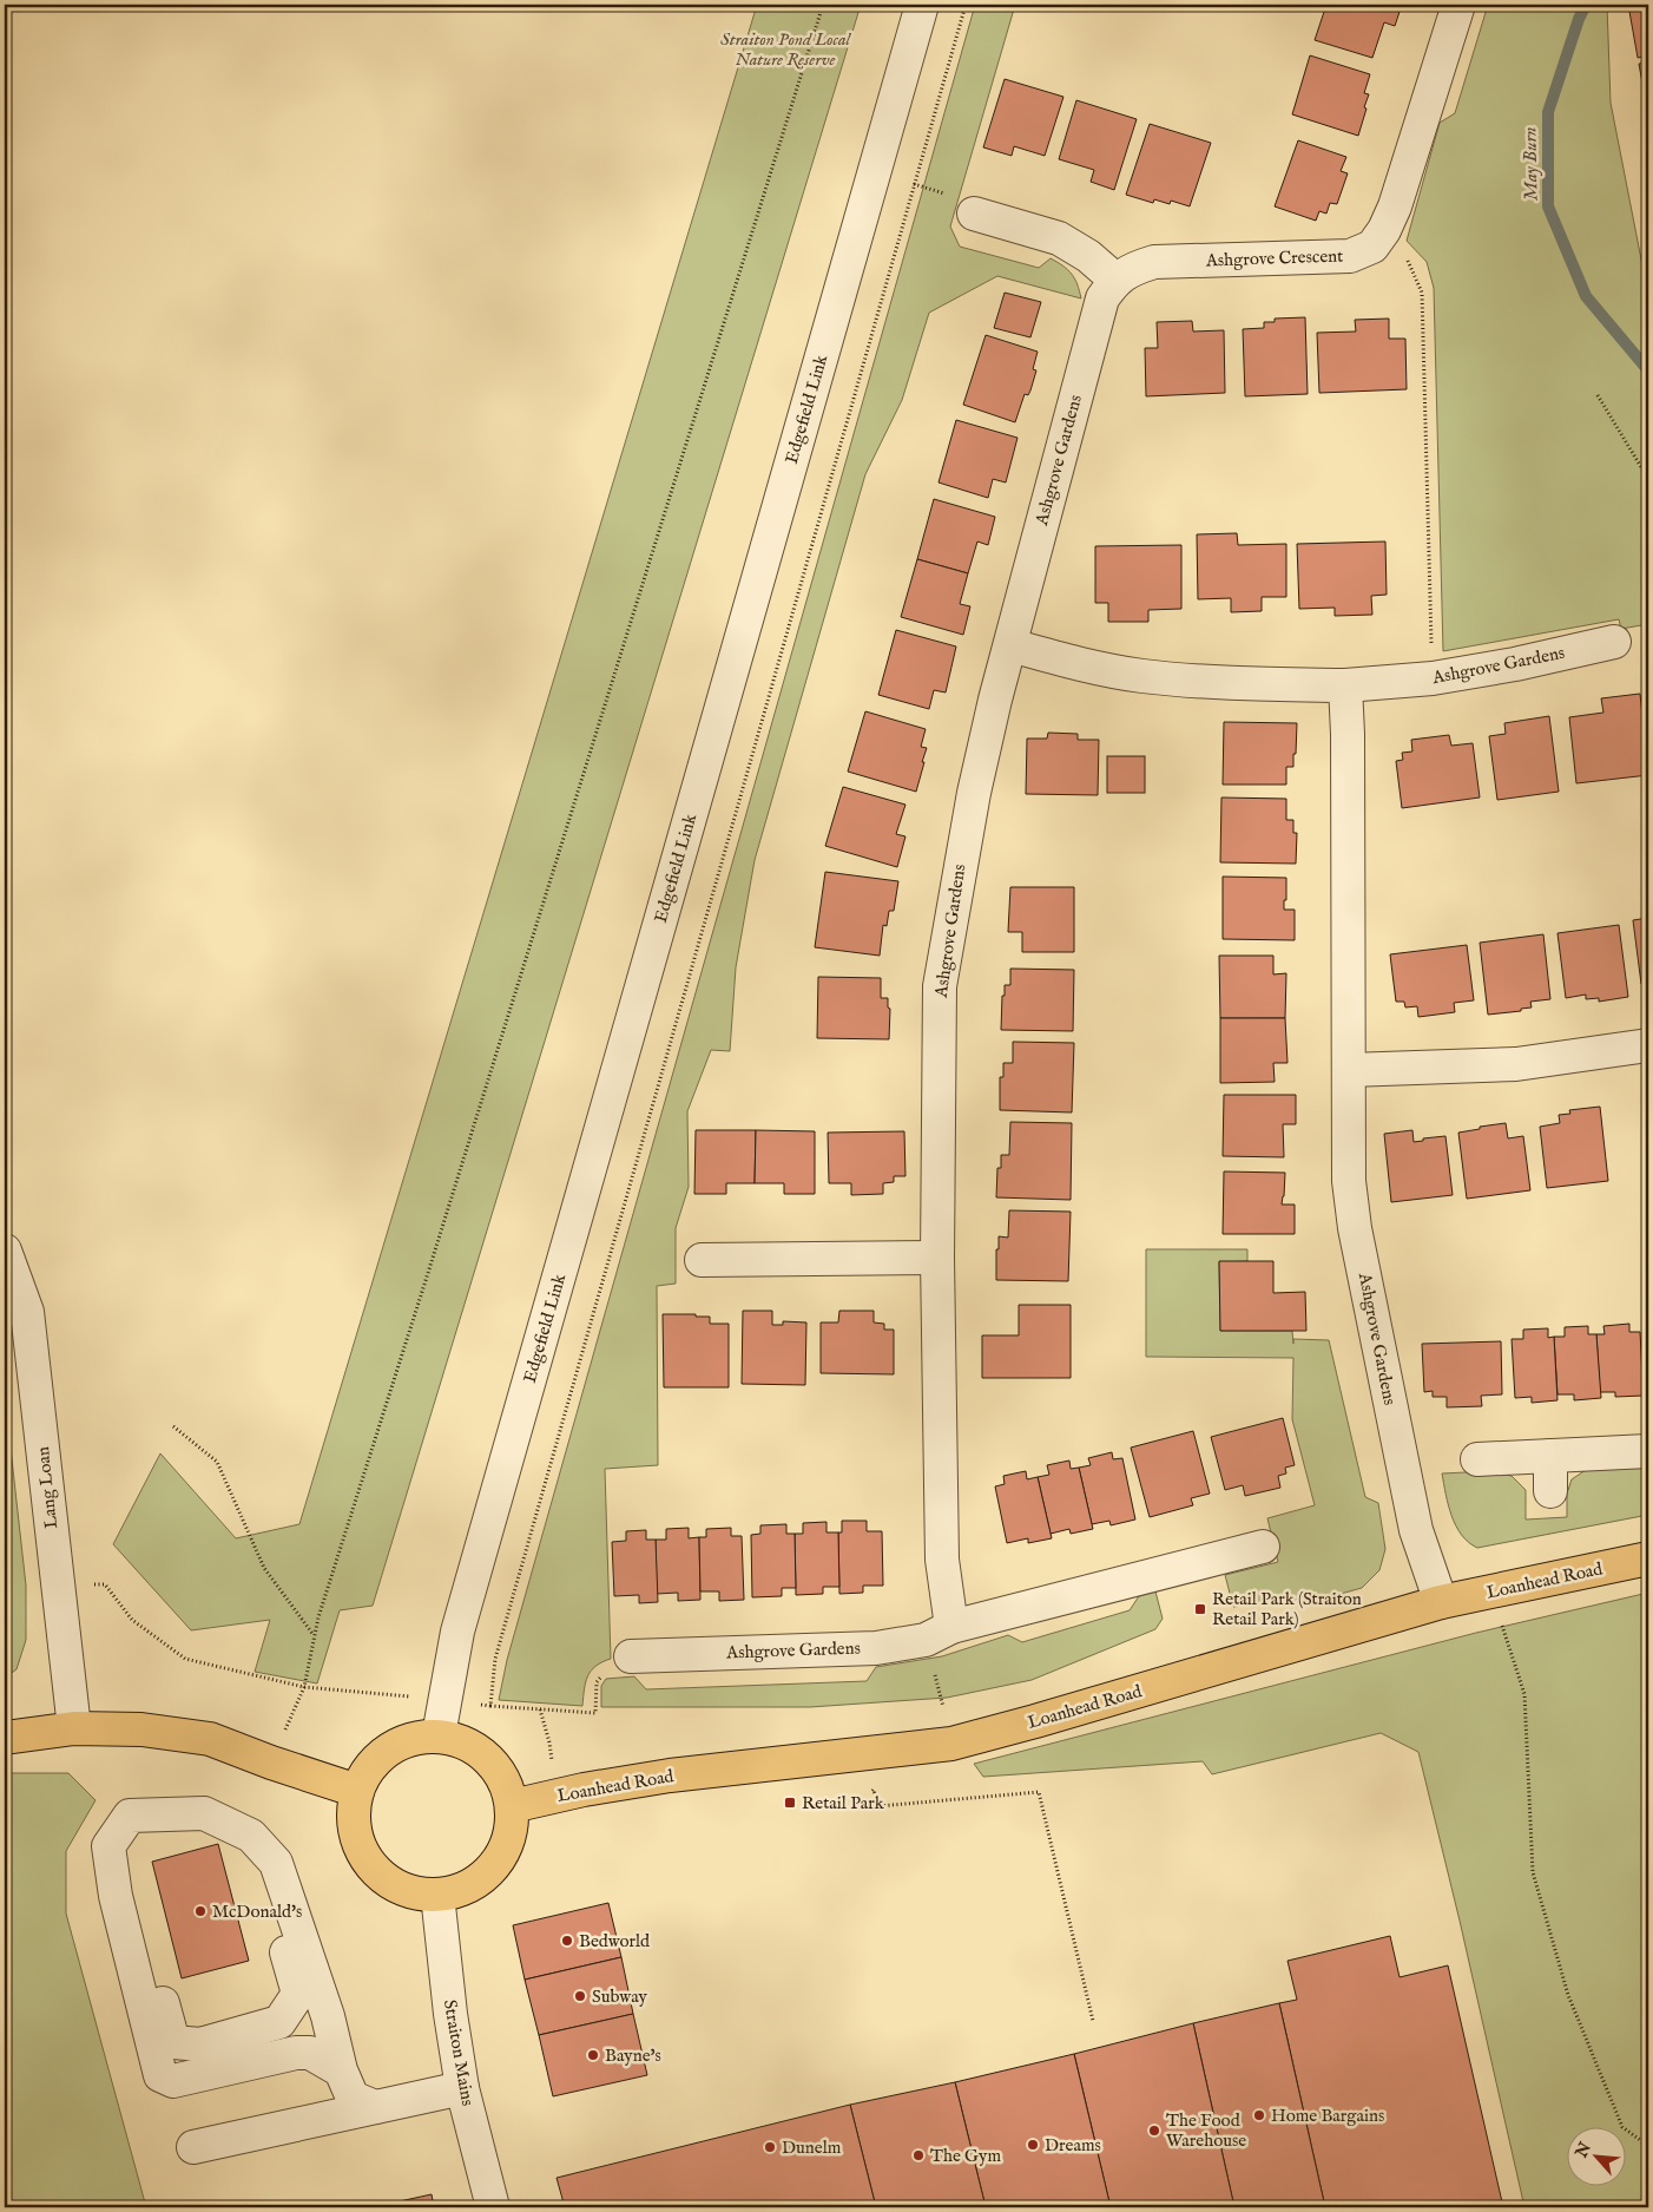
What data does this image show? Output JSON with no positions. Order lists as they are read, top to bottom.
{
  "streets": {
    "main road": ["Loanhead Road"],
    "street": [
      "Ashgrove Crescent",
      "Edgefield Link",
      "Ashgrove Gardens",
      "Lang Loan",
      "Straiton Mains"
    ]
  },
  "crossings": [
    ["Ashgrove Crescent", "Ashgrove Gardens"],
    ["Edgefield Link", "Loanhead Road"],
    ["Edgefield Link", "Straiton Mains"],
    ["Ashgrove Gardens", "Loanhead Road"],
    ["Loanhead Road", "Straiton Mains"]
  ],
  "water": ["May Burn"],
  "parks": ["Straiton Pond Local Nature Reserve"],
  "places": {
    "transit": ["Retail Park (Straiton Retail Park)", "Retail Park"],
    "other": [
      "McDonald's",
      "Bedworld",
      "Subway",
      "Bayne's",
      "Home Bargains",
      "The Food Warehouse",
      "Dreams",
      "Dunelm",
      "The Gym"
    ]
  },
  "north": "top left"
}
